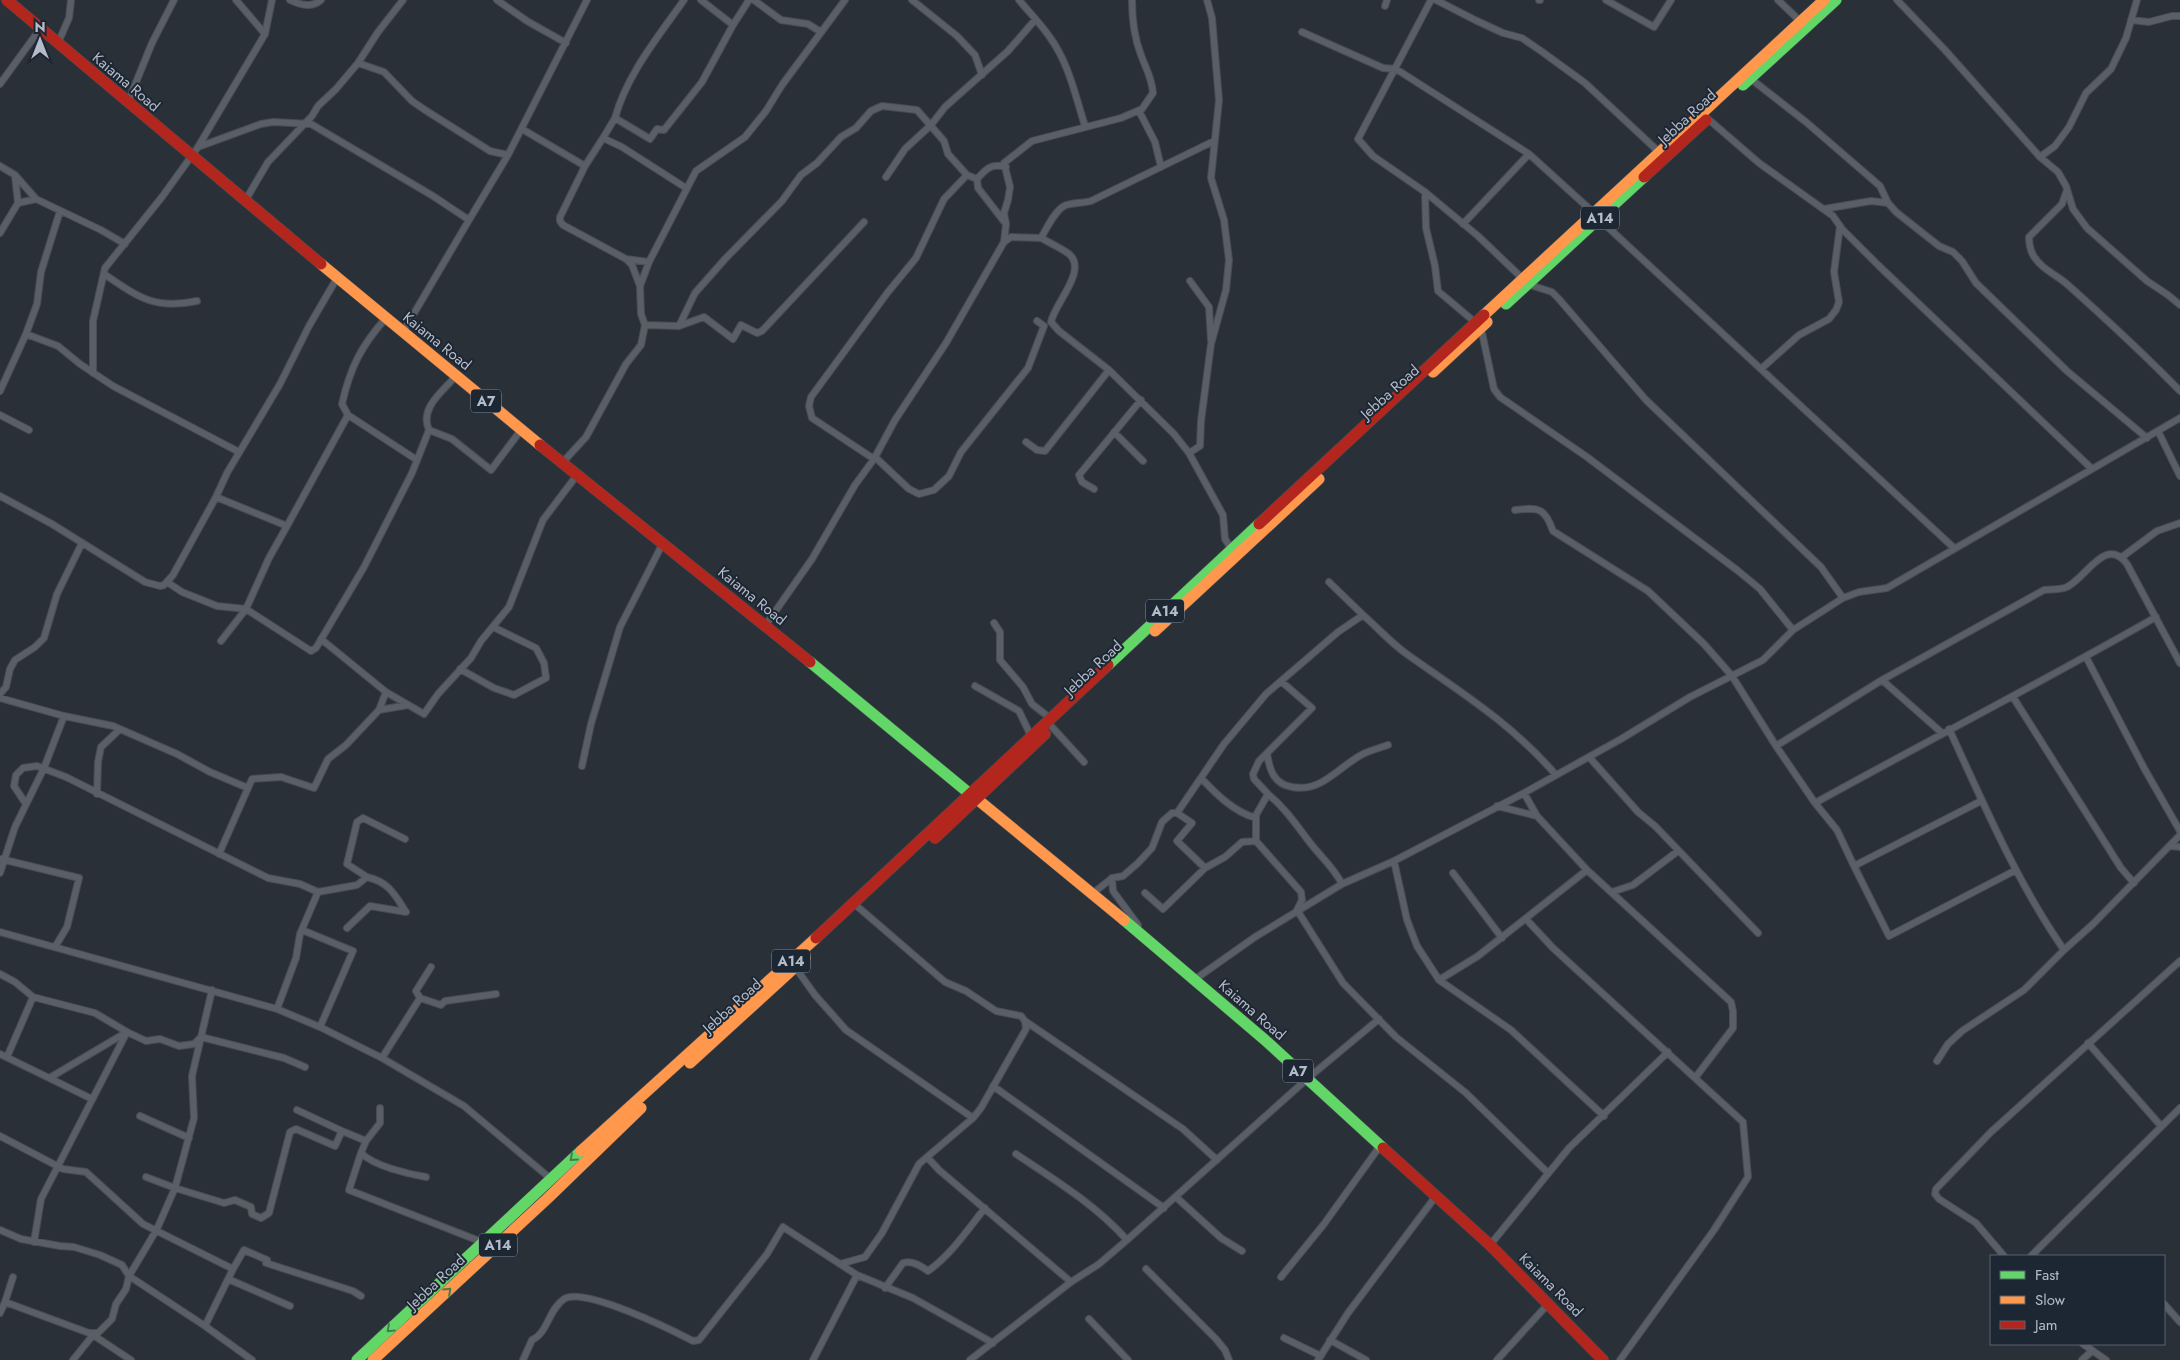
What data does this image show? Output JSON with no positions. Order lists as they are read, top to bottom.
{
  "streets": {
    "highway": [
      "Kaiama Road",
      "Jebba Road",
      "A14",
      "A7"
    ]
  },
  "crossings": [
    ["Kaiama Road", "Jebba Road"]
  ],
  "legend": ["Fast", "Slow", "Jam"],
  "north": "top"
}
